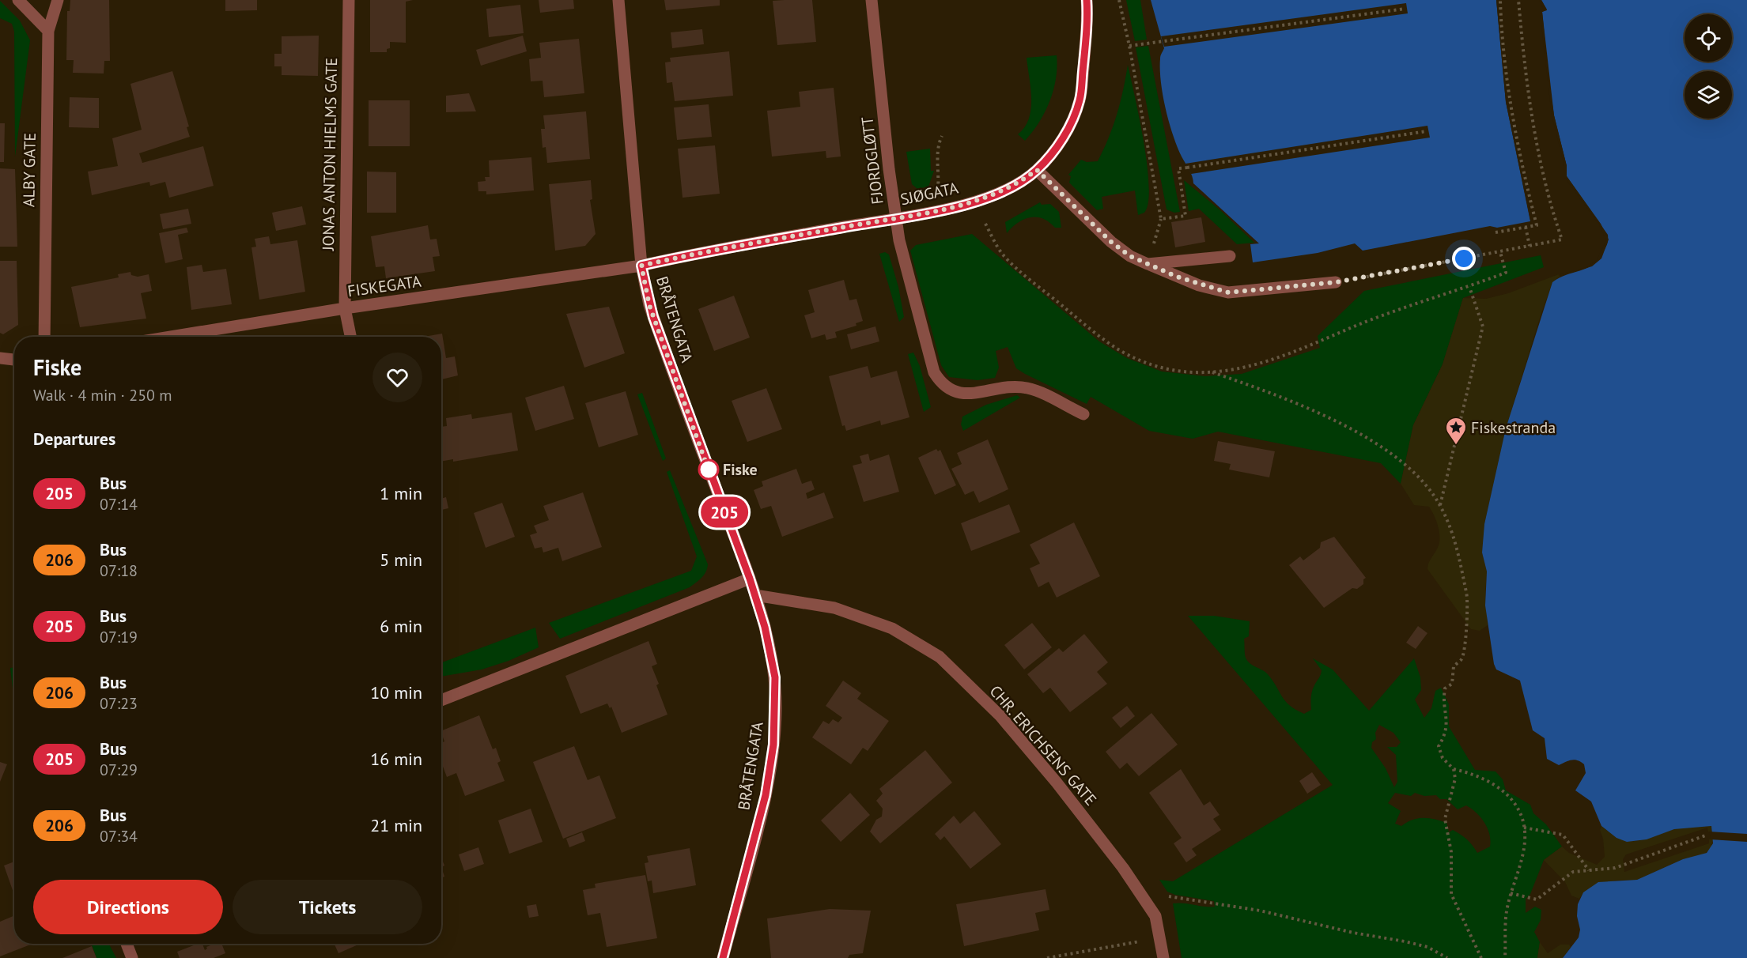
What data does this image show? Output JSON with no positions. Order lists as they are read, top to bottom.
{
  "streets": {
    "street": [
      "JONAS ANTON HIELMS GATE",
      "FJORDGLØTT",
      "ALBY GATE",
      "SJØGATA",
      "FISKEGATA",
      "BRÅTENGATA",
      "CHR. ERICHSENS GATE"
    ]
  },
  "crossings": [
    ["JONAS ANTON HIELMS GATE", "FISKEGATA"],
    ["FJORDGLØTT", "SJØGATA"],
    ["SJØGATA", "FISKEGATA"],
    ["SJØGATA", "BRÅTENGATA"],
    ["FISKEGATA", "BRÅTENGATA"],
    ["BRÅTENGATA", "CHR. ERICHSENS GATE"]
  ],
  "places": {
    "place": ["Fiskestranda"],
    "other": ["Fiske"]
  },
  "lines": ["bus line 205"],
  "page": {
    "on_map": "205",
    "heading": [
      ["Fiske", "Walk · 4 min · 250 m"],
      "Departures"
    ],
    "list": [
      {
        "mark": "205",
        "name": "Bus",
        "note": "07:14",
        "value": "1 min"
      },
      {
        "mark": "206",
        "name": "Bus",
        "note": "07:18",
        "value": "5 min"
      },
      {
        "mark": "205",
        "name": "Bus",
        "note": "07:19",
        "value": "6 min"
      },
      {
        "mark": "206",
        "name": "Bus",
        "note": "07:23",
        "value": "10 min"
      },
      {
        "mark": "205",
        "name": "Bus",
        "note": "07:29",
        "value": "16 min"
      },
      {
        "mark": "206",
        "name": "Bus",
        "note": "07:34",
        "value": "21 min"
      }
    ],
    "buttons": ["Directions", "Tickets"]
  }
}
